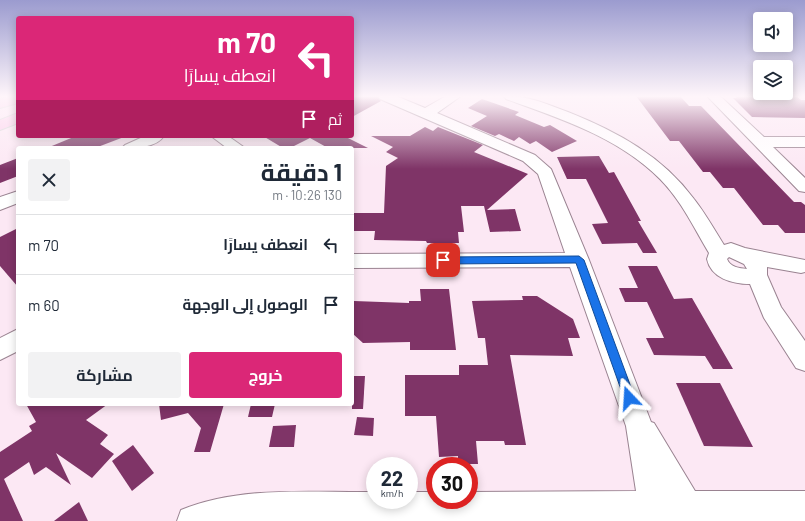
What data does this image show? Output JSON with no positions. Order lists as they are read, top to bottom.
{
  "page": {
    "turn": ["70 m", "انعطف يسارًا"],
    "then": "ثم",
    "heading": ["1 دقيقة", "130 m · 10:26"],
    "list": [
      {
        "name": "انعطف يسارًا",
        "value": "70 m"
      },
      {
        "name": "الوصول إلى الوجهة",
        "value": "60 m"
      }
    ],
    "buttons": ["خروج", "مشاركة"],
    "speed": "22 km/h",
    "limit": "30"
  }
}
